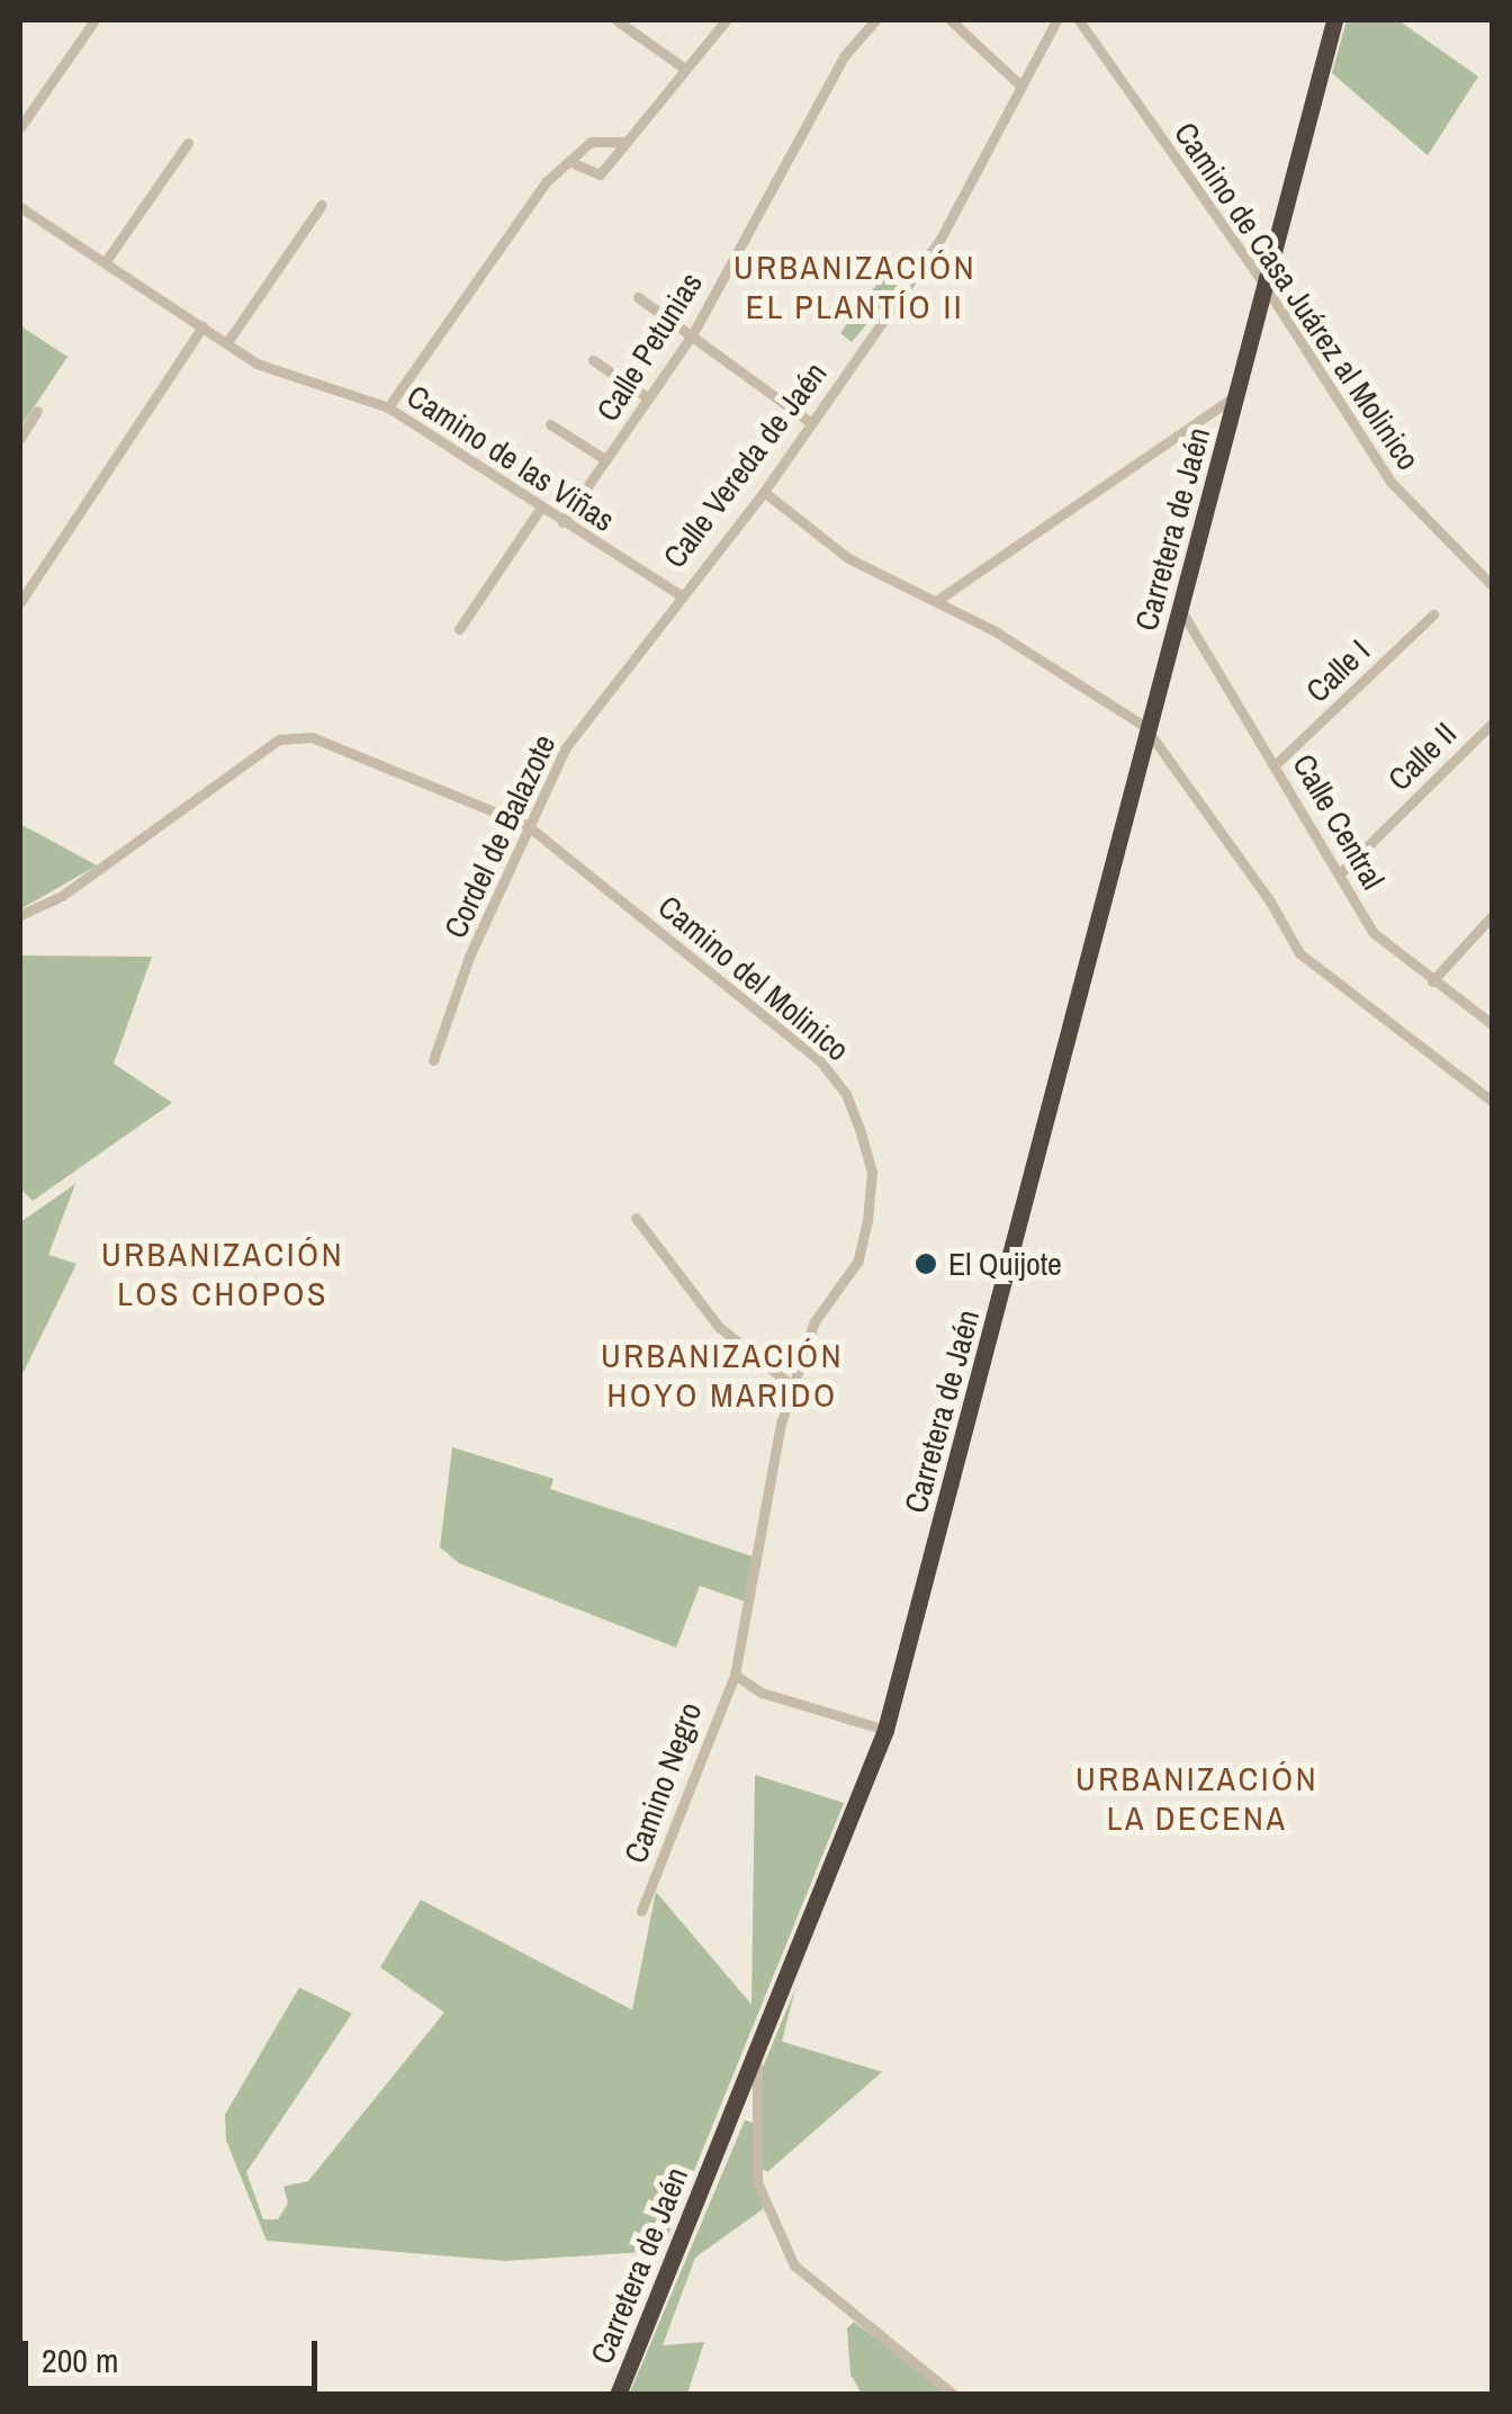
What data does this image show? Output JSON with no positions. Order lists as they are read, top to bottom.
{
  "streets": {
    "highway": ["Carretera de Jaén"],
    "street": [
      "Camino de Casa Juárez al Molinico",
      "Calle Petunias",
      "Camino de las Viñas",
      "Calle Vereda de Jaén",
      "Calle I",
      "Calle II",
      "Calle Central",
      "Cordel de Balazote",
      "Camino del Molinico",
      "Camino Negro"
    ]
  },
  "crossings": [
    ["Camino de Casa Juárez al Molinico", "Carretera de Jaén"],
    ["Calle Petunias", "Camino de las Viñas"],
    ["Camino de las Viñas", "Calle Vereda de Jaén"],
    ["Camino de las Viñas", "Cordel de Balazote"],
    ["Calle Vereda de Jaén", "Cordel de Balazote"],
    ["Carretera de Jaén", "Calle Central"],
    ["Calle I", "Calle Central"],
    ["Calle II", "Calle Central"],
    ["Cordel de Balazote", "Camino del Molinico"],
    ["Camino del Molinico", "Camino Negro"]
  ],
  "districts": [
    "URBANIZACIÓN EL PLANTÍO II",
    "URBANIZACIÓN LOS CHOPOS",
    "URBANIZACIÓN HOYO MARIDO",
    "URBANIZACIÓN LA DECENA"
  ],
  "places": ["El Quijote"],
  "scale_bar": "200 m"
}
